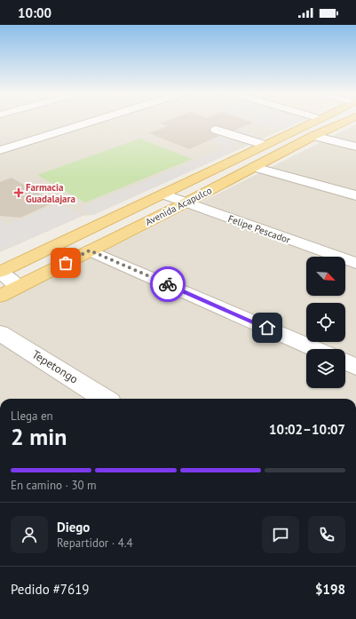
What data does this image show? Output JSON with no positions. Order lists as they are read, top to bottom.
{
  "streets": {
    "main road": ["Avenida Acapulco"],
    "street": ["Felipe Pescador", "Tepetongo"]
  },
  "crossings": [
    ["Avenida Acapulco", "Felipe Pescador"]
  ],
  "places": {
    "health": ["Farmacia Guadalajara"]
  },
  "north": "bottom right",
  "page": {
    "status": "10:00",
    "heading": ["2 min", "Llega en", "10:02–10:07"],
    "panel": [
      "Diego",
      "Repartidor · 4.4",
      "Pedido #7619",
      "$198"
    ],
    "bar": "En camino · 30 m"
  }
}
